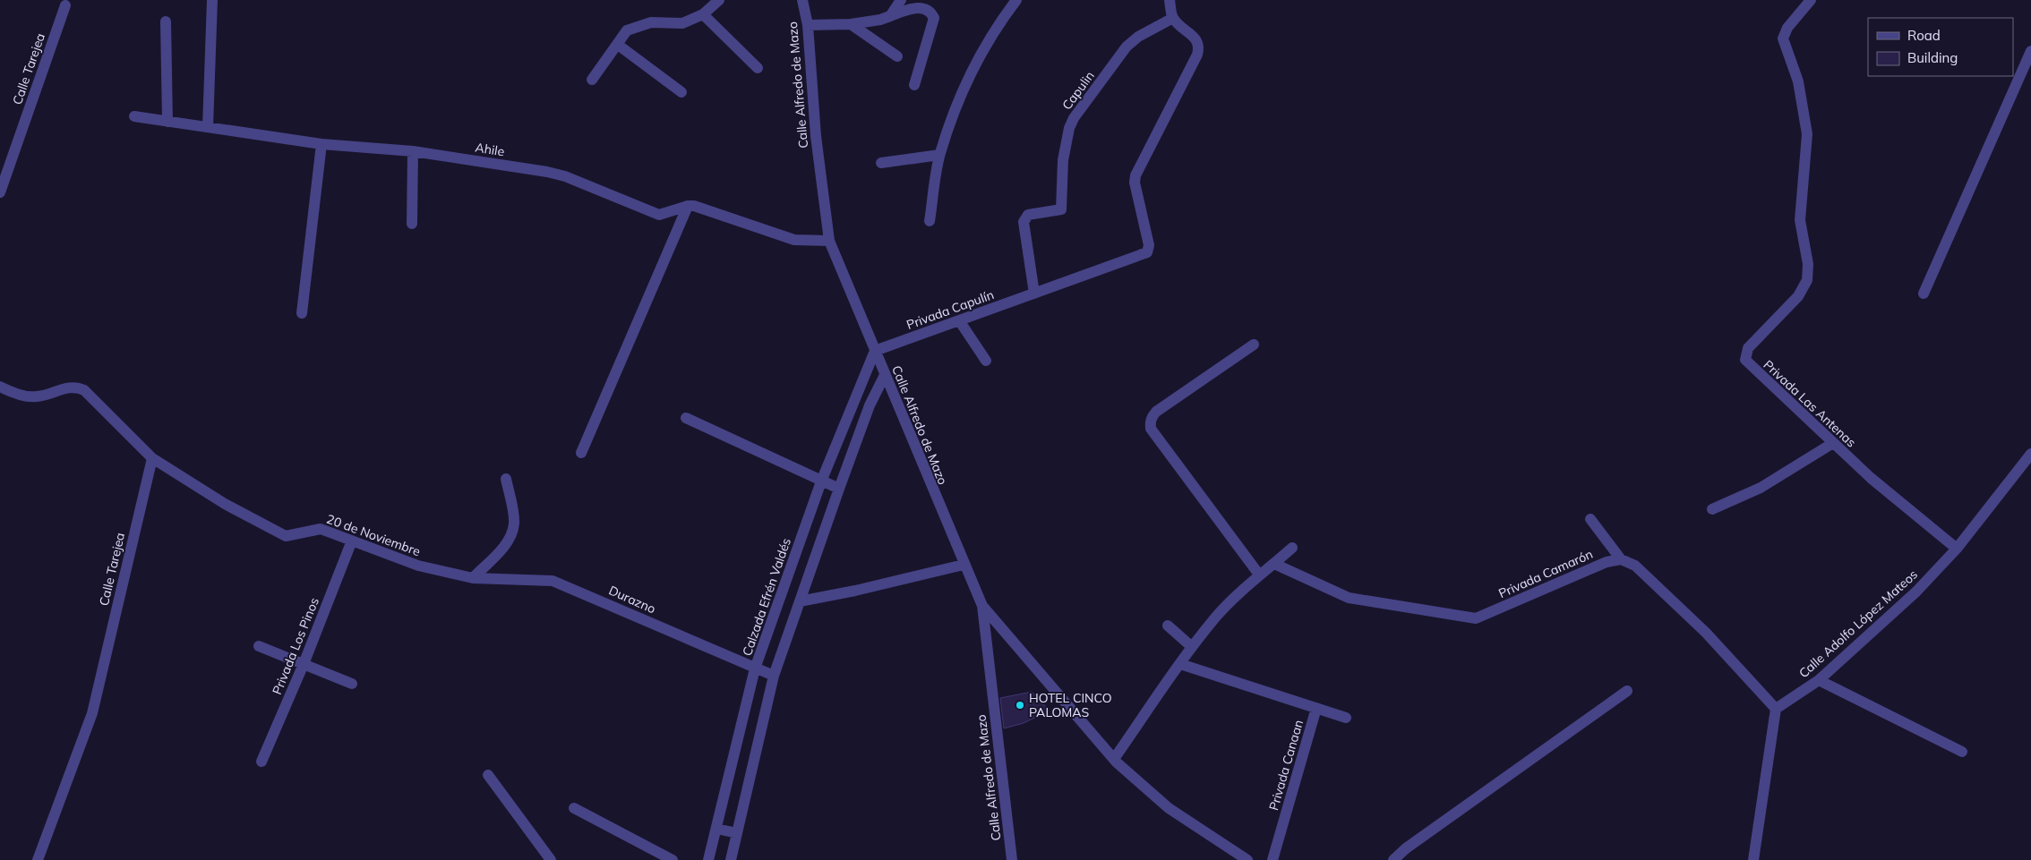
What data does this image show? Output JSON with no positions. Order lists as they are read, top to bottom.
{
  "streets": {
    "street": [
      "Calle Tarejea",
      "Calle Alfredo de Mazo",
      "Capulin",
      "Ahile",
      "Privada Capulín",
      "Privada Las Antenas",
      "20 de Noviembre",
      "Privada Camarón",
      "Calzada Efrén Valdés",
      "Durazno",
      "Calle Adolfo López Mateos",
      "Privada Los Pinos",
      "Privada Canaan"
    ]
  },
  "crossings": [
    ["Calle Tarejea", "20 de Noviembre"],
    ["Calle Alfredo de Mazo", "Privada Capulín"],
    ["Calle Alfredo de Mazo", "Calzada Efrén Valdés"],
    ["Capulin", "Privada Capulín"],
    ["Privada Capulín", "Calzada Efrén Valdés"],
    ["Privada Las Antenas", "Calle Adolfo López Mateos"],
    ["20 de Noviembre", "Durazno"],
    ["20 de Noviembre", "Privada Los Pinos"],
    ["Calzada Efrén Valdés", "Durazno"]
  ],
  "places": ["HOTEL CINCO PALOMAS"],
  "legend": ["Road", "Building"]
}
